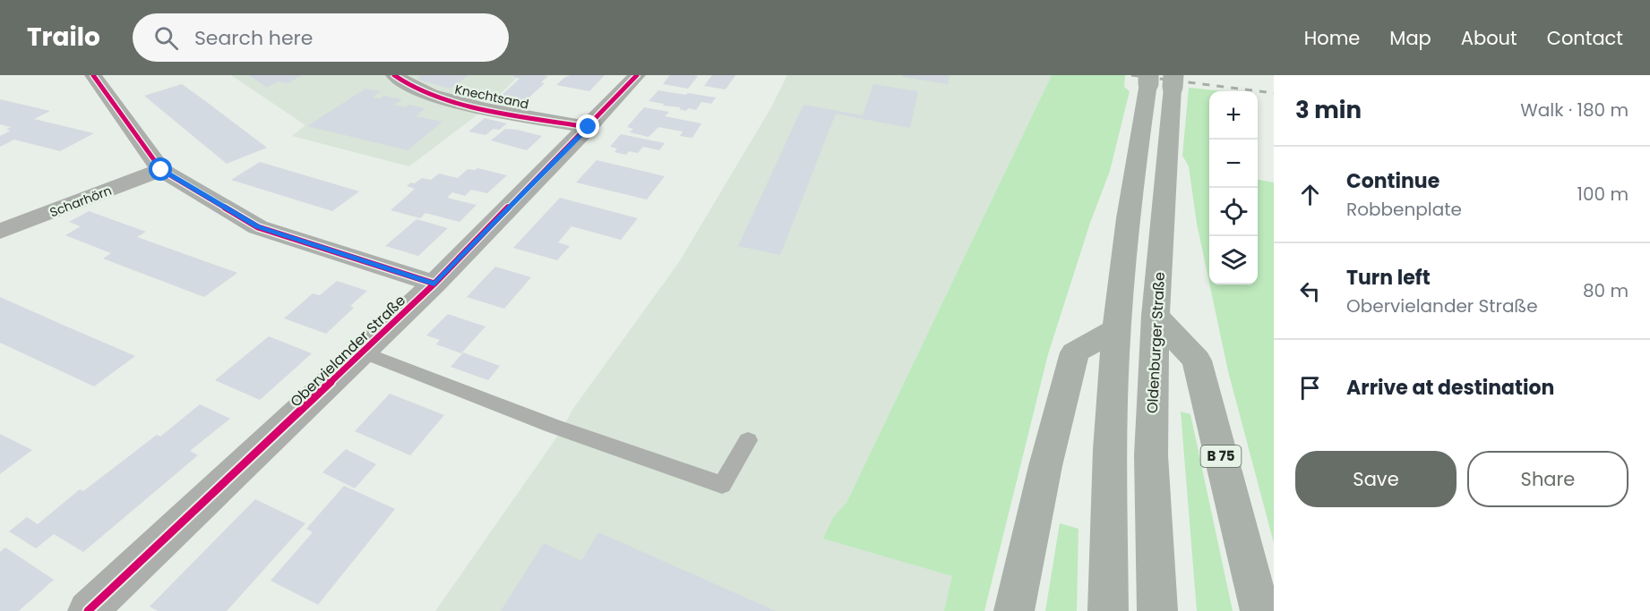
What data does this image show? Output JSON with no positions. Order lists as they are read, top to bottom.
{
  "streets": {
    "highway": ["Oldenburger Straße", "B 75"],
    "street": ["Knechtsand", "Scharhörn", "Obervielander Straße"]
  },
  "crossings": [
    ["Knechtsand", "Obervielander Straße"],
    ["Oldenburger Straße", "B 75"]
  ],
  "page": {
    "header": "Trailo",
    "search": "Search here",
    "nav": [
      "Home",
      "Map",
      "About",
      "Contact"
    ],
    "heading": ["3 min", "Walk · 180 m"],
    "map_buttons": ["+", "−"],
    "list": [
      ["Continue", "Robbenplate", "100 m"],
      ["Turn left", "Obervielander Straße", "80 m"],
      "Arrive at destination"
    ],
    "buttons": ["Save", "Share"]
  }
}
